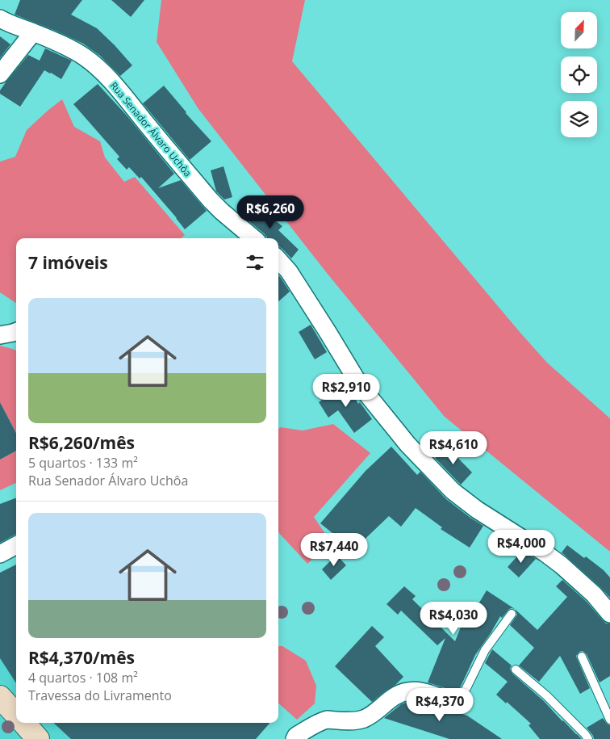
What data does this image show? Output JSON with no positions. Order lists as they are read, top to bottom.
{
  "streets": {
    "street": ["Rua Senador Álvaro Uchôa"]
  },
  "north": "top right",
  "page": {
    "price": [
      "R$6,260",
      "R$2,910",
      "R$4,610",
      "R$4,000",
      "R$7,440",
      "R$4,030",
      "R$4,370"
    ],
    "heading": "7 imóveis",
    "list": [
      {
        "name": "R$6,260/mês",
        "note": "5 quartos · 133 m² · Rua Senador Álvaro Uchôa"
      },
      {
        "name": "R$4,370/mês",
        "note": "4 quartos · 108 m² · Travessa do Livramento"
      }
    ]
  }
}
